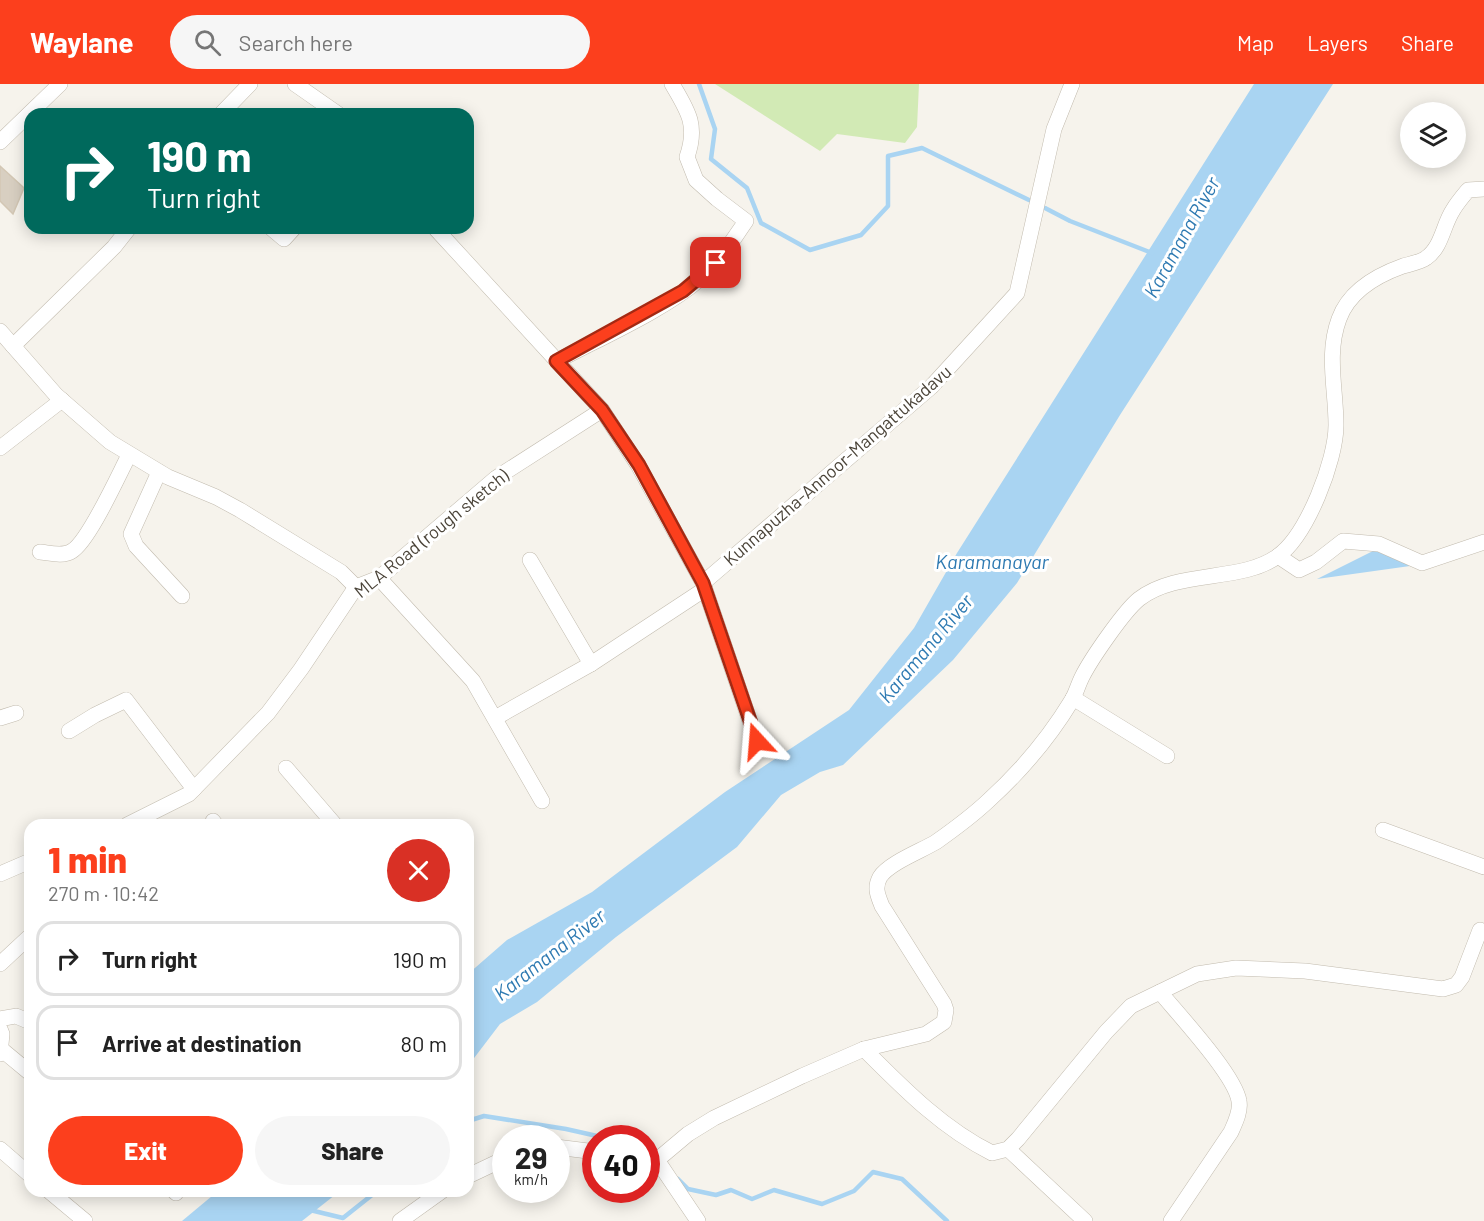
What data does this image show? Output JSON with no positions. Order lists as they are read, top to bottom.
{
  "streets": {
    "street": ["Kunnapuzha-Annoor-Mangattukadavu", "MLA Road (rough sketch)"]
  },
  "water": ["Karamana River", "Karamanayar"],
  "page": {
    "header": "Waylane",
    "search": "Search here",
    "nav": ["Map", "Layers", "Share"],
    "turn": ["190 m", "Turn right"],
    "heading": ["1 min", "270 m · 10:42"],
    "list": [
      {
        "name": "Turn right",
        "value": "190 m"
      },
      {
        "name": "Arrive at destination",
        "value": "80 m"
      }
    ],
    "buttons": ["Exit", "Share"],
    "speed": "29 km/h",
    "limit": "40"
  }
}
